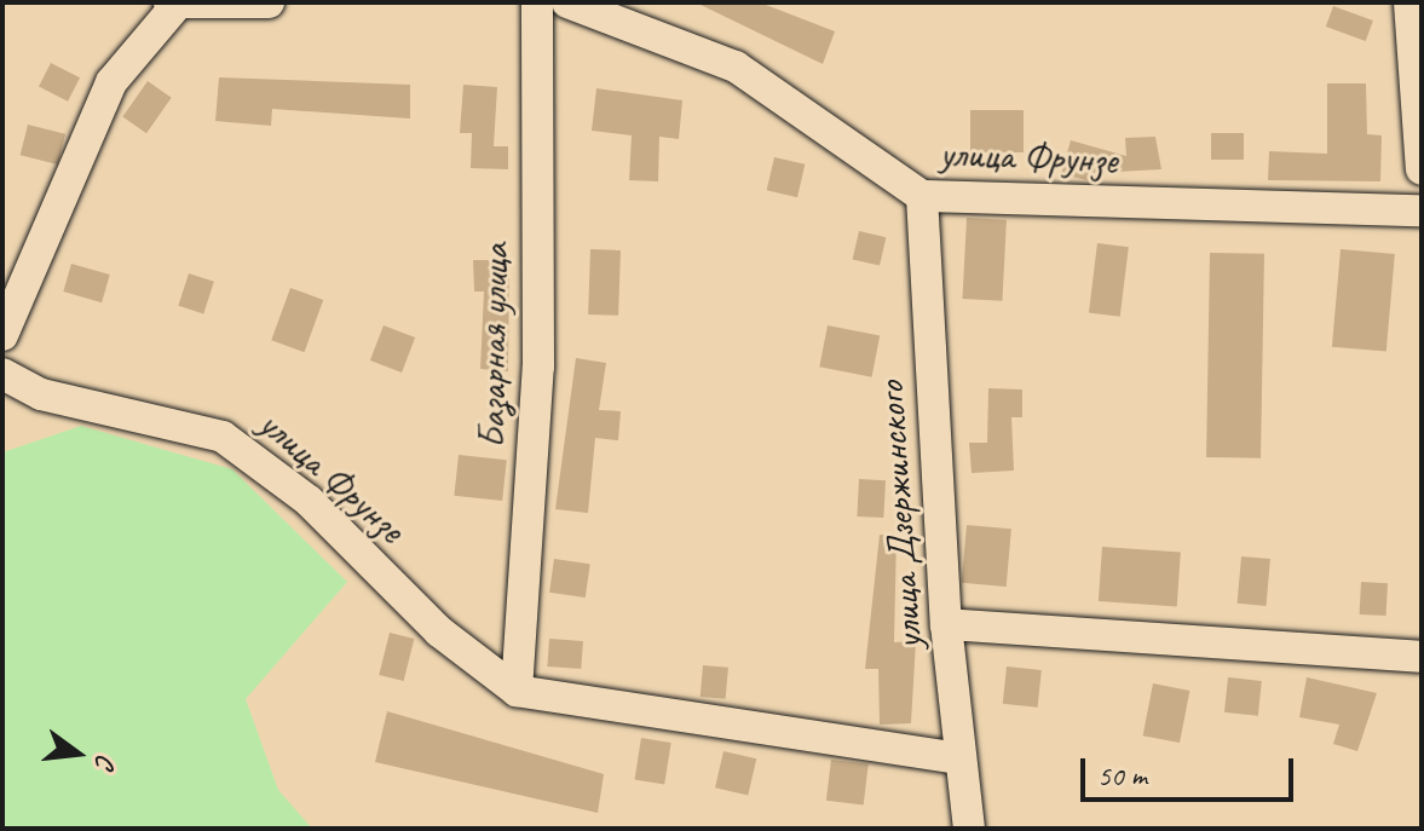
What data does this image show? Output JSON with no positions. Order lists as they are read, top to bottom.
{
  "streets": {
    "street": ["улица Фрунзе", "Базарная улица", "улица Дзержинского"]
  },
  "crossings": [
    ["улица Фрунзе", "Базарная улица"],
    ["улица Фрунзе", "улица Дзержинского"]
  ],
  "scale_bar": "50 m",
  "north": "right"
}
